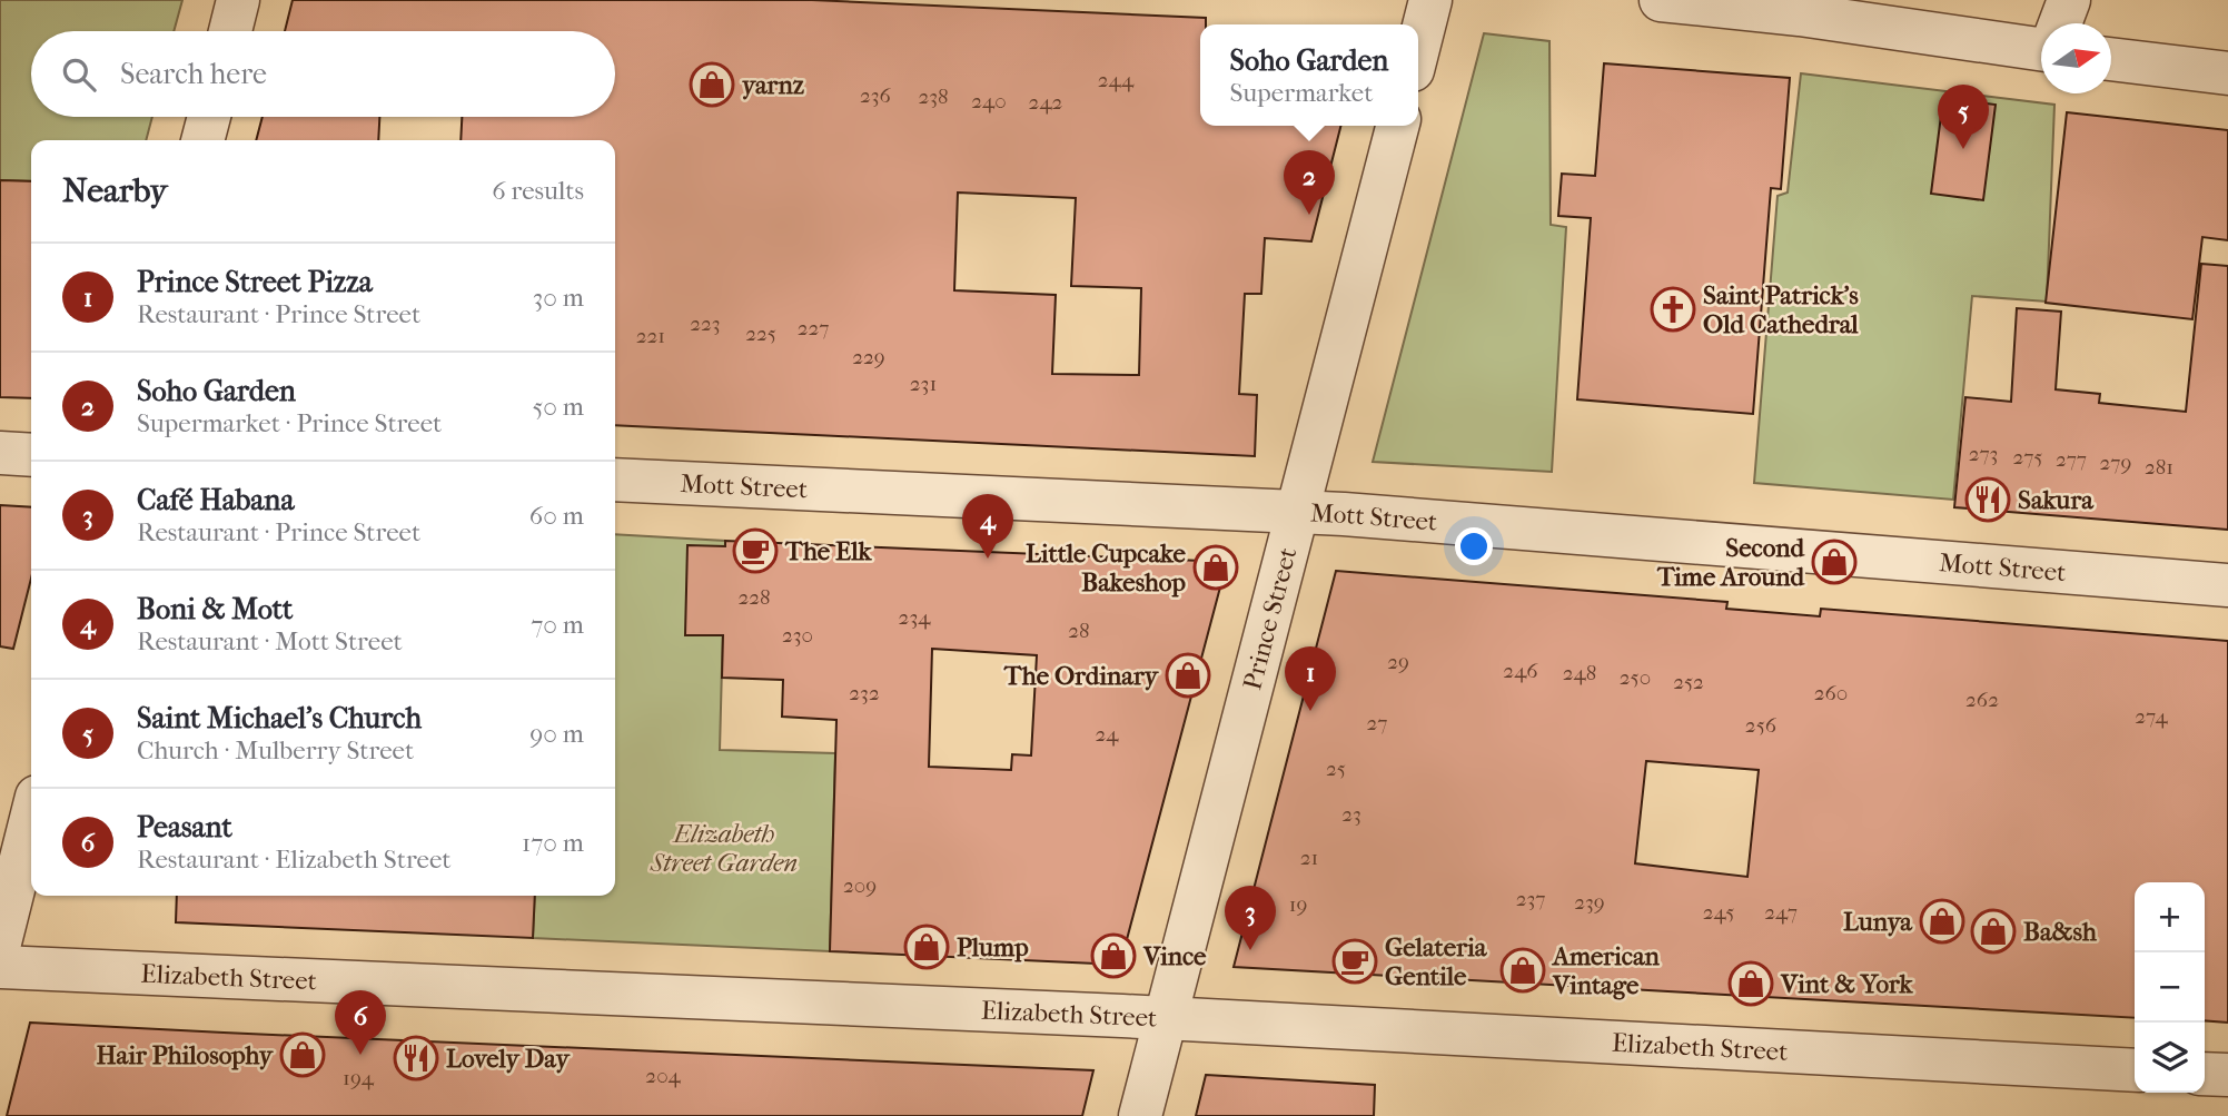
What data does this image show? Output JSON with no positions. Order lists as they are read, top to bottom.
{
  "streets": {
    "street": ["Mott Street", "Prince Street", "Elizabeth Street"]
  },
  "crossings": [
    ["Mott Street", "Prince Street"],
    ["Prince Street", "Elizabeth Street"]
  ],
  "parks": ["Elizabeth Street Garden"],
  "places": {
    "shop": [
      "yarnz",
      "Second Time Around",
      "Little Cupcake Bakeshop",
      "The Ordinary",
      "Lunya",
      "Ba&sh",
      "Plump",
      "Vince",
      "American Vintage",
      "Vint & York",
      "Hair Philosophy"
    ],
    "church": ["Saint Patrick's Old Cathedral"],
    "restaurant": ["Sakura", "Lovely Day"],
    "cafe": ["The Elk", "Gelateria Gentile"]
  },
  "house_numbers": [
    "244",
    "236",
    "238",
    "240",
    "242",
    "223",
    "227",
    "225",
    "221",
    "229",
    "231",
    "273",
    "275",
    "277",
    "279",
    "281",
    "228",
    "234",
    "28",
    "230",
    "29",
    "246",
    "248",
    "250",
    "252",
    "232",
    "260",
    "262",
    "274",
    "27",
    "256",
    "24",
    "25",
    "23",
    "21",
    "209",
    "237",
    "239",
    "19",
    "245",
    "247",
    "204",
    "194"
  ],
  "north": "right",
  "page": {
    "popup": ["Soho Garden", "Supermarket"],
    "search": "Search here",
    "pins": [
      "5",
      "2",
      "4",
      "1",
      "3",
      "6"
    ],
    "heading": ["Nearby", "6 results"],
    "list": [
      {
        "mark": "1",
        "name": "Prince Street Pizza",
        "note": "Restaurant · Prince Street",
        "value": "30 m"
      },
      {
        "mark": "2",
        "name": "Soho Garden",
        "note": "Supermarket · Prince Street",
        "value": "50 m"
      },
      {
        "mark": "3",
        "name": "Café Habana",
        "note": "Restaurant · Prince Street",
        "value": "60 m"
      },
      {
        "mark": "4",
        "name": "Boni & Mott",
        "note": "Restaurant · Mott Street",
        "value": "70 m"
      },
      {
        "mark": "5",
        "name": "Saint Michael's Church",
        "note": "Church · Mulberry Street",
        "value": "90 m"
      },
      {
        "mark": "6",
        "name": "Peasant",
        "note": "Restaurant · Elizabeth Street",
        "value": "170 m"
      }
    ],
    "map_buttons": ["+", "−"]
  }
}
